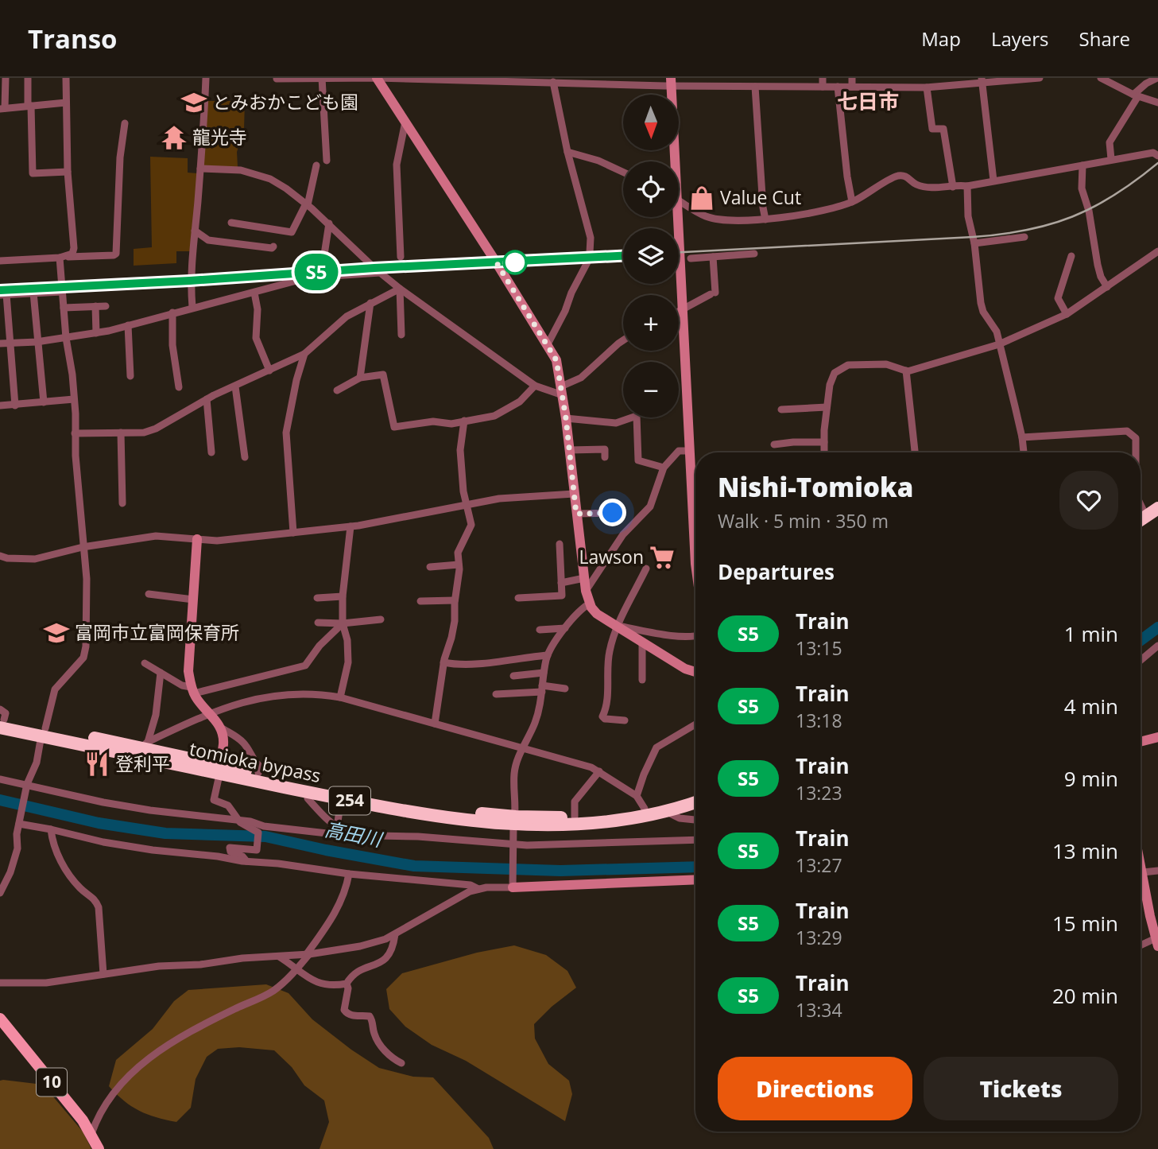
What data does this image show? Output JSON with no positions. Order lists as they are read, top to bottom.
{
  "streets": {
    "highway": ["tomioka bypass", "254"],
    "main road": ["10"]
  },
  "districts": ["七日市"],
  "water": ["高田川"],
  "places": {
    "school or university": ["とみおかこども園", "富岡市立富岡保育所"],
    "temple": ["龍光寺"],
    "shop": ["Value Cut"],
    "supermarket": ["Lawson"],
    "restaurant": ["登利平"]
  },
  "north": "bottom",
  "page": {
    "header": "Transo",
    "nav": ["Map", "Layers", "Share"],
    "on_map": "S5",
    "map_buttons": ["+", "−"],
    "heading": [
      ["Nishi-Tomioka", "Walk · 5 min · 350 m"],
      "Departures"
    ],
    "list": [
      {
        "mark": "S5",
        "name": "Train",
        "note": "13:15",
        "value": "1 min"
      },
      {
        "mark": "S5",
        "name": "Train",
        "note": "13:18",
        "value": "4 min"
      },
      {
        "mark": "S5",
        "name": "Train",
        "note": "13:23",
        "value": "9 min"
      },
      {
        "mark": "S5",
        "name": "Train",
        "note": "13:27",
        "value": "13 min"
      },
      {
        "mark": "S5",
        "name": "Train",
        "note": "13:29",
        "value": "15 min"
      },
      {
        "mark": "S5",
        "name": "Train",
        "note": "13:34",
        "value": "20 min"
      }
    ],
    "buttons": ["Directions", "Tickets"]
  }
}
